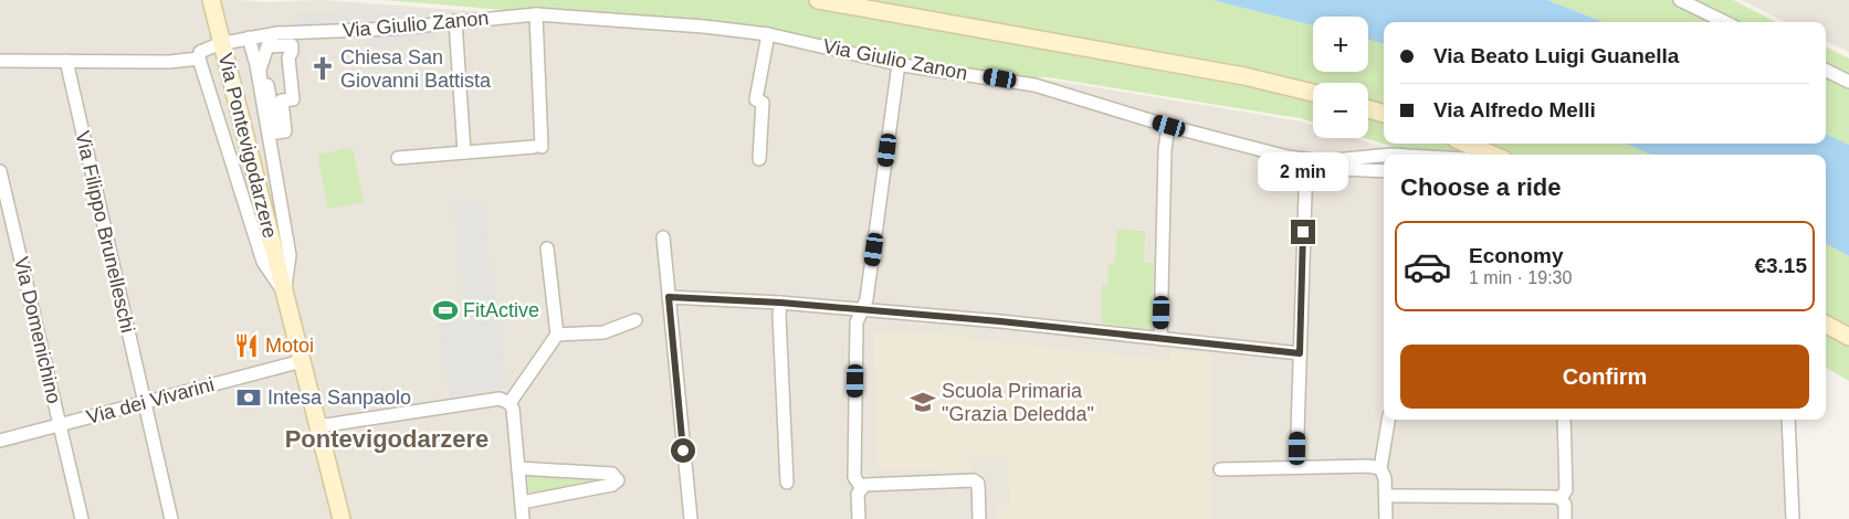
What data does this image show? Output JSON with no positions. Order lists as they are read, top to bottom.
{
  "streets": {
    "street": [
      "Via Giulio Zanon",
      "Via Pontevigodarzere",
      "Via Filippo Brunelleschi",
      "Via Domenichino",
      "Via dei Vivarini"
    ]
  },
  "crossings": [
    ["Via Giulio Zanon", "Via Pontevigodarzere"],
    ["Via Pontevigodarzere", "Via dei Vivarini"],
    ["Via Filippo Brunelleschi", "Via dei Vivarini"],
    ["Via Domenichino", "Via dei Vivarini"]
  ],
  "districts": ["Pontevigodarzere"],
  "places": {
    "church": ["Chiesa San Giovanni Battista"],
    "sports": ["FitActive"],
    "restaurant": ["Motoi"],
    "bank": ["Intesa Sanpaolo"],
    "school or university": ["Scuola Primaria \"Grazia Deledda\""]
  },
  "page": {
    "map_buttons": ["+", "−"],
    "banner": ["Via Beato Luigi Guanella", "Via Alfredo Melli"],
    "bubble": "2 min",
    "heading": "Choose a ride",
    "list": [
      {
        "name": "Economy",
        "note": "1 min · 19:30",
        "value": "€3.15"
      }
    ],
    "buttons": "Confirm"
  }
}
